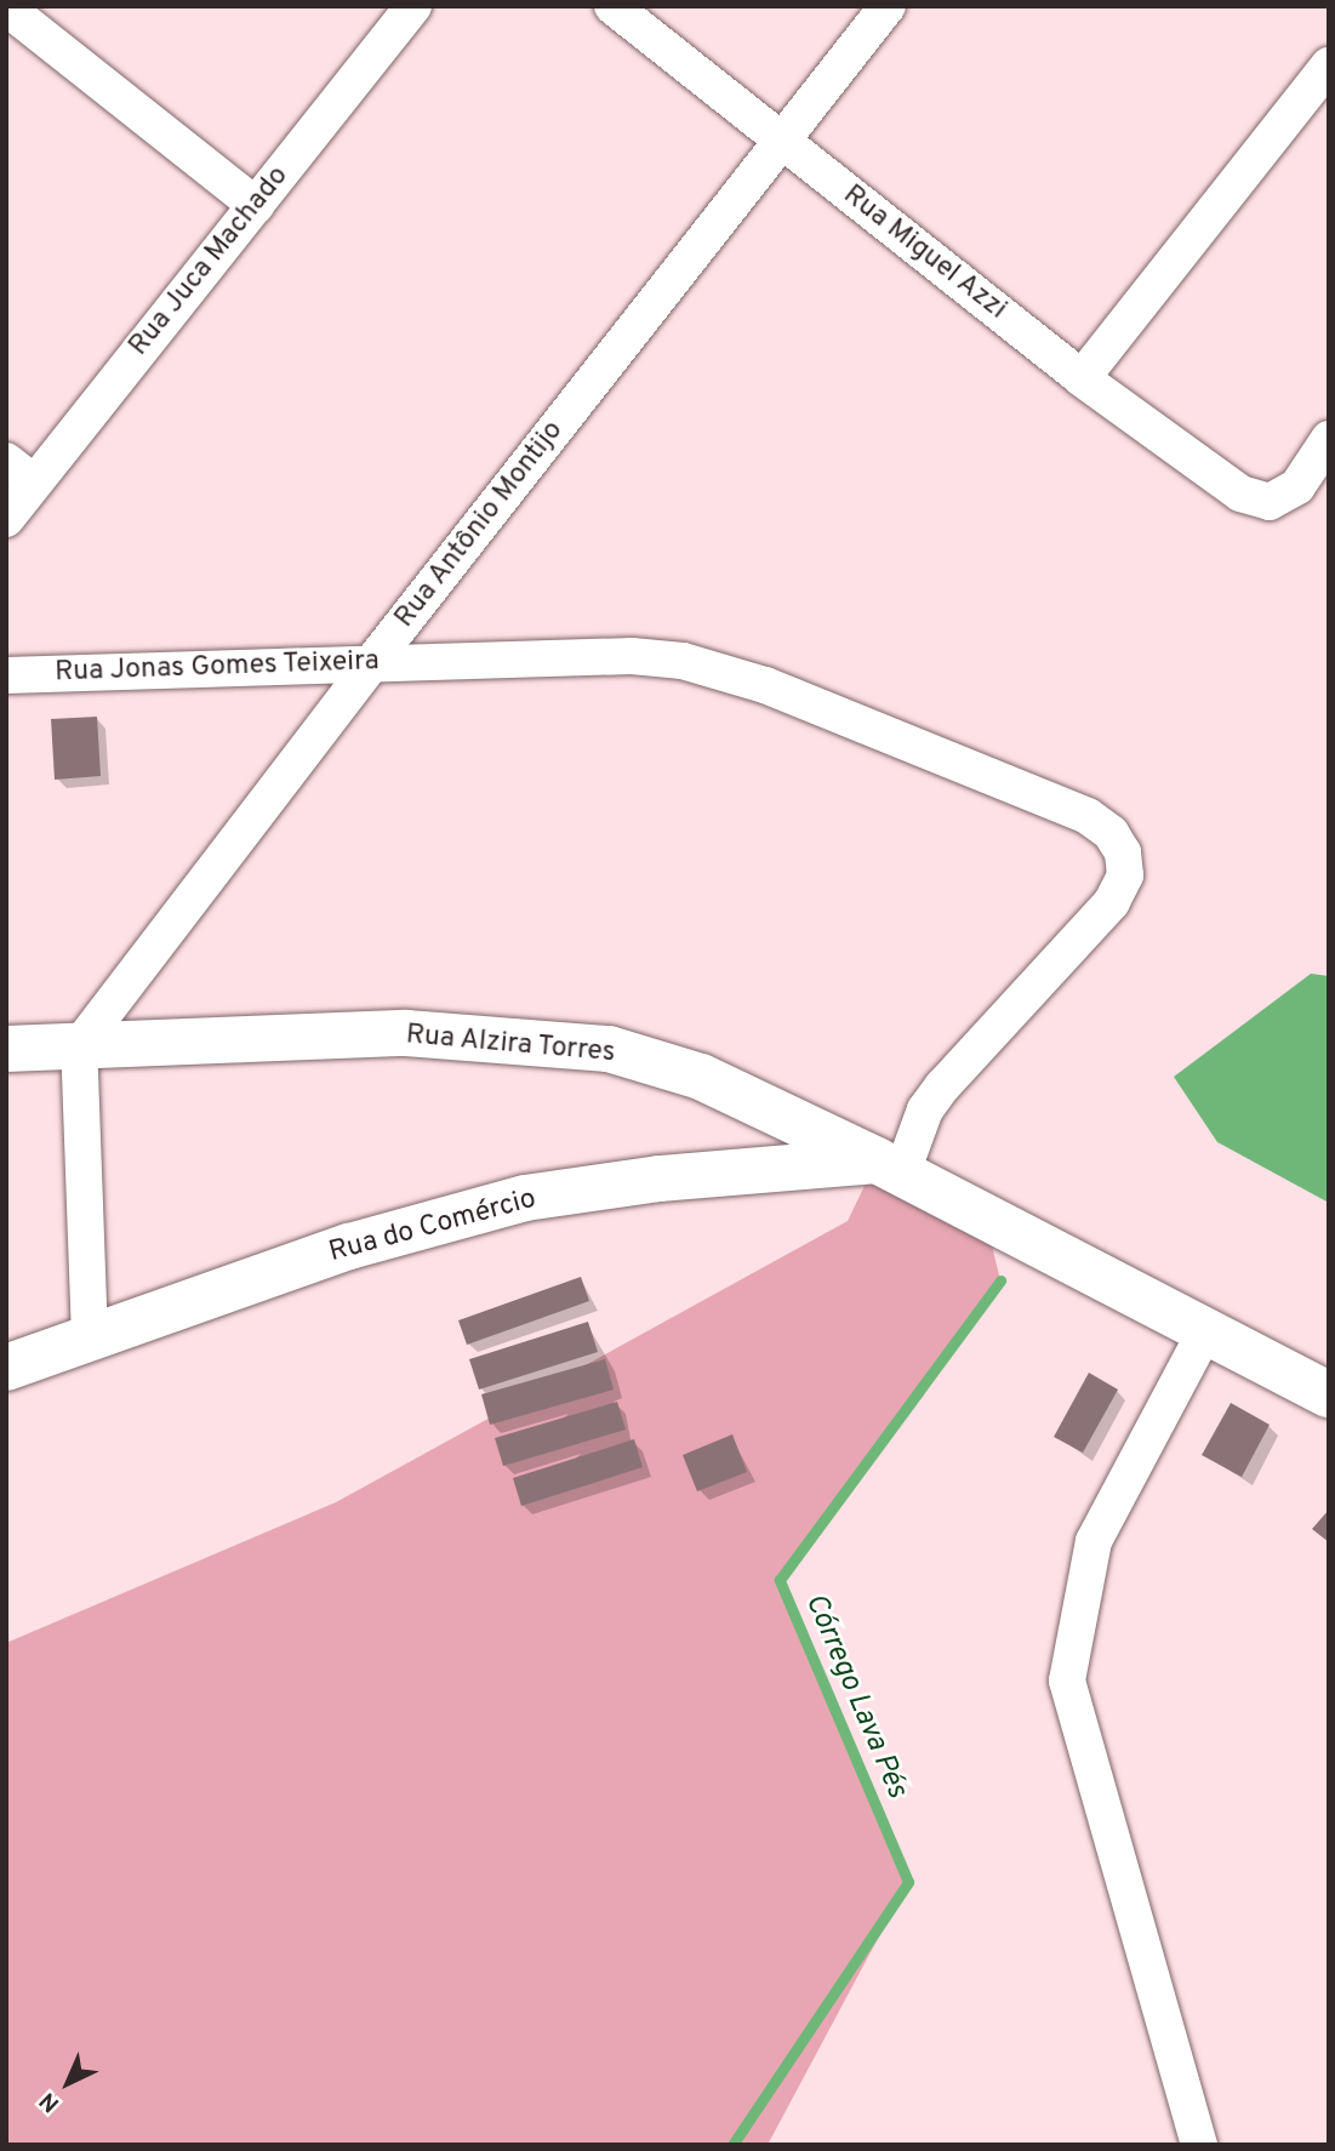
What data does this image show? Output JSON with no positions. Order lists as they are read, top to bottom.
{
  "streets": {
    "main road": ["Rua Alzira Torres", "Rua do Comércio"],
    "street": [
      "Rua Miguel Azzi",
      "Rua Juca Machado",
      "Rua Antônio Montijo",
      "Rua Jonas Gomes Teixeira"
    ]
  },
  "crossings": [
    ["Rua Miguel Azzi", "Rua Antônio Montijo"],
    ["Rua Antônio Montijo", "Rua Jonas Gomes Teixeira"],
    ["Rua Antônio Montijo", "Rua Alzira Torres"],
    ["Rua Jonas Gomes Teixeira", "Rua Alzira Torres"],
    ["Rua Jonas Gomes Teixeira", "Rua do Comércio"],
    ["Rua Alzira Torres", "Rua do Comércio"]
  ],
  "water": ["Córrego Lava Pés"],
  "north": "bottom left"
}
